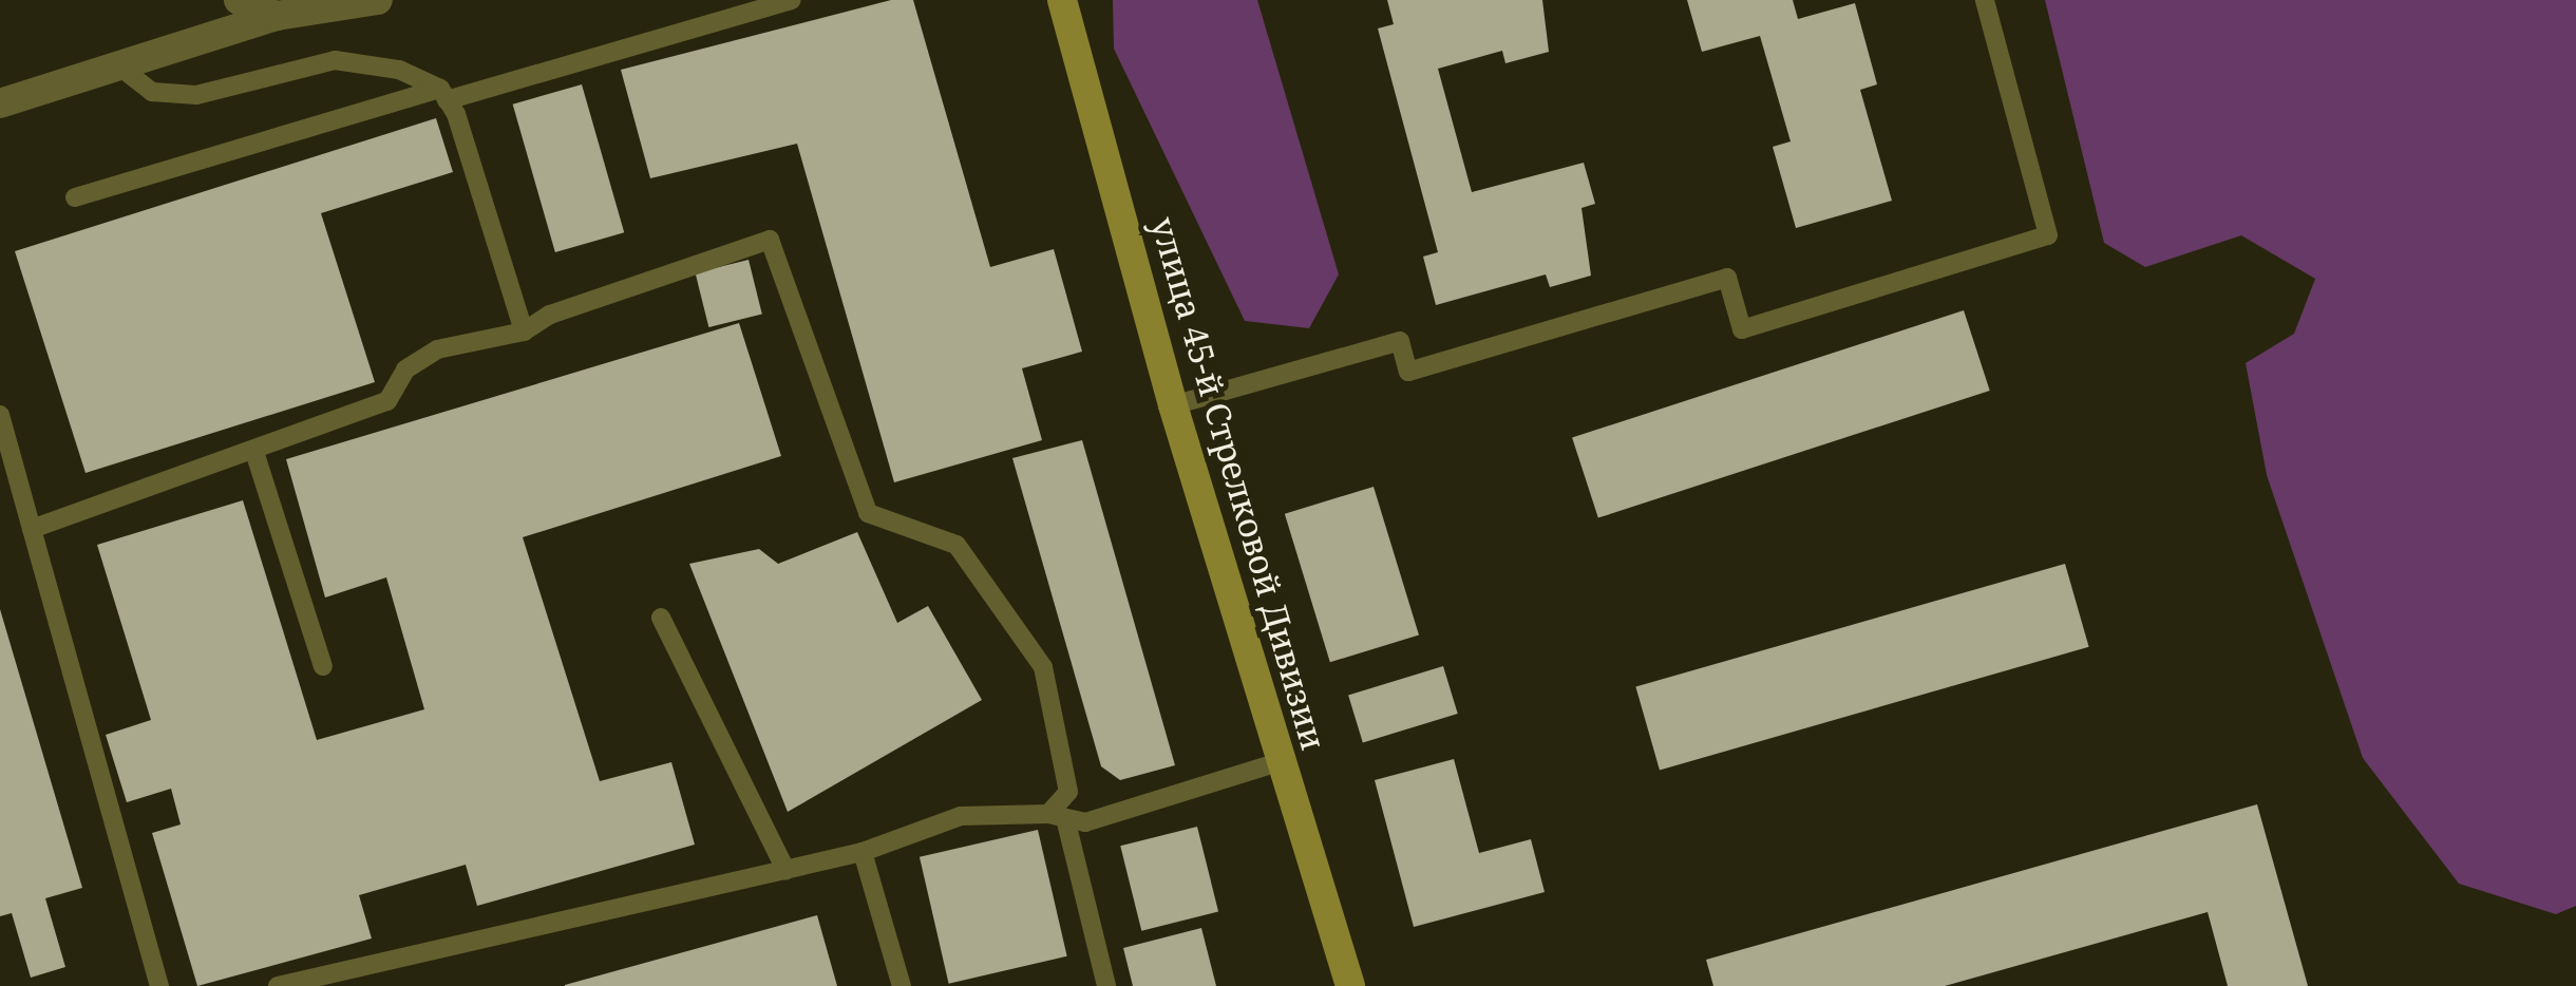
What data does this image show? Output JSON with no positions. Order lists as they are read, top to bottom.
{
  "streets": {
    "main road": ["улица 45-й Стрелковой Дивизии"]
  }
}
